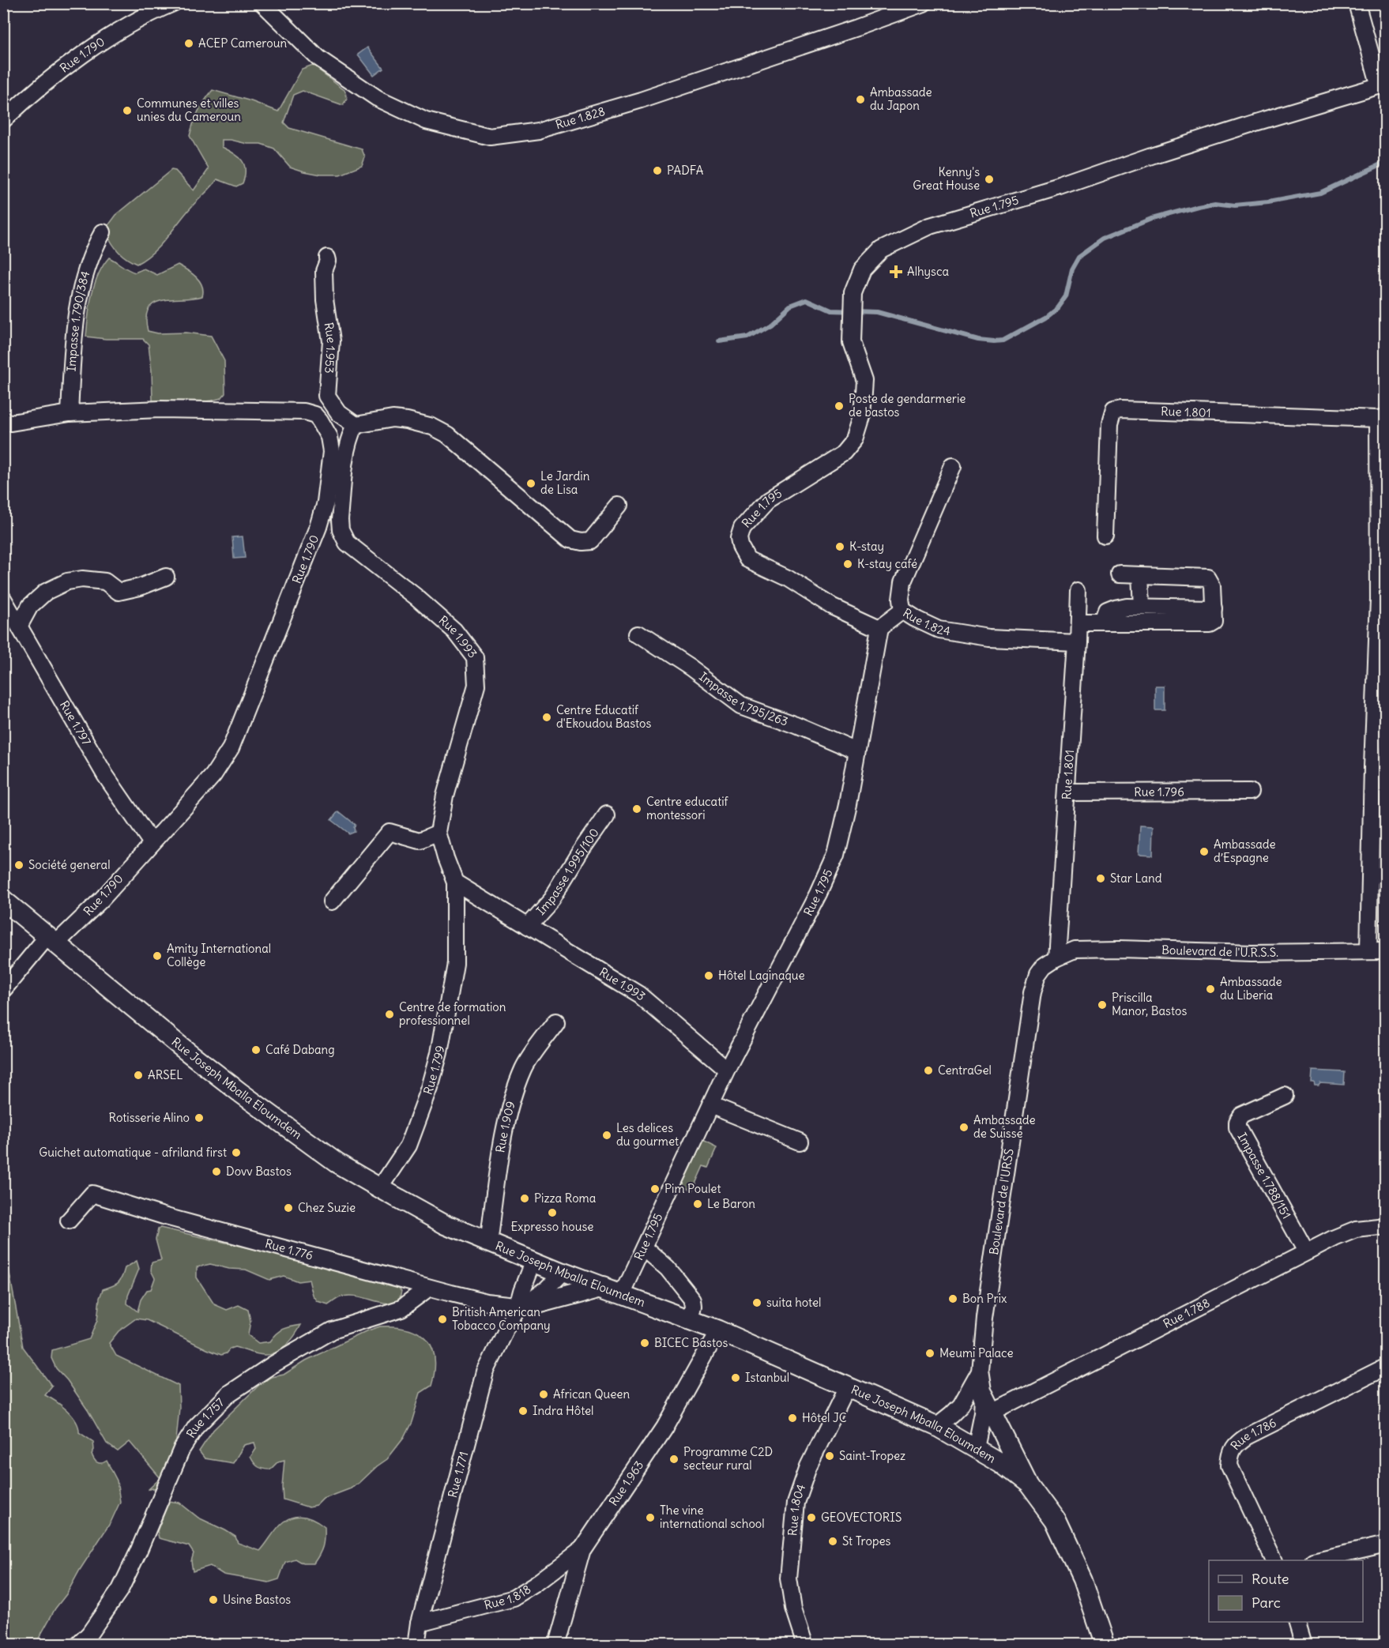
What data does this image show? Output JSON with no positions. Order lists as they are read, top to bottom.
{
  "streets": {
    "main road": ["Rue Joseph Mballa Eloumdem"],
    "street": [
      "Rue 1.790",
      "Rue 1.828",
      "Rue 1.795",
      "Impasse 1.790/384",
      "Rue 1.953",
      "Rue 1.801",
      "Rue 1.824",
      "Rue 1.993",
      "Impasse 1.795/263",
      "Rue 1.797",
      "Rue 1.796",
      "Impasse 1.995/100",
      "Boulevard de l'U.R.S.S.",
      "Rue 1.799",
      "Rue 1.909",
      "Impasse 1.788/151",
      "Boulevard de l'URSS",
      "Rue 1.776",
      "Rue 1.788",
      "Rue 1.757",
      "Rue 1.786",
      "Rue 1.771",
      "Rue 1.963",
      "Rue 1.804",
      "Rue 1.818"
    ]
  },
  "crossings": [
    ["Rue 1.790", "Impasse 1.790/384"],
    ["Rue 1.790", "Rue 1.797"],
    ["Rue 1.790", "Rue Joseph Mballa Eloumdem"],
    ["Rue 1.795", "Rue 1.993"],
    ["Rue 1.795", "Impasse 1.795/263"],
    ["Rue 1.795", "Rue Joseph Mballa Eloumdem"],
    ["Rue 1.801", "Rue 1.824"],
    ["Rue 1.801", "Rue 1.796"],
    ["Rue 1.801", "Boulevard de l'U.R.S.S."],
    ["Rue 1.801", "Boulevard de l'URSS"],
    ["Rue 1.993", "Impasse 1.995/100"],
    ["Rue 1.993", "Rue 1.799"],
    ["Boulevard de l'U.R.S.S.", "Boulevard de l'URSS"],
    ["Rue 1.799", "Rue Joseph Mballa Eloumdem"],
    ["Rue Joseph Mballa Eloumdem", "Rue 1.909"],
    ["Rue Joseph Mballa Eloumdem", "Rue 1.771"],
    ["Rue Joseph Mballa Eloumdem", "Rue 1.963"],
    ["Rue Joseph Mballa Eloumdem", "Rue 1.804"],
    ["Impasse 1.788/151", "Rue 1.788"],
    ["Rue 1.776", "Rue 1.757"],
    ["Rue 1.776", "Rue 1.771"],
    ["Rue 1.771", "Rue 1.818"],
    ["Rue 1.963", "Rue 1.818"]
  ],
  "places": {
    "other": [
      "ACEP Cameroun",
      "Ambassade du Japon",
      "Communes et villes unies du Cameroun",
      "PADFA",
      "Kenny's Great House",
      "Poste de gendarmerie de bastos",
      "Le Jardin de Lisa",
      "K-stay",
      "K-stay café",
      "Centre Educatif d'Ekoudou Bastos",
      "Centre educatif montessori",
      "Ambassade d’Espagne",
      "Société general",
      "Star Land",
      "Amity International Collège",
      "Hôtel Laginaque",
      "Ambassade du Liberia",
      "Priscilla Manor, Bastos",
      "Centre de formation professionnel",
      "Café Dabang",
      "CentraGel",
      "ARSEL",
      "Rotisserie Alino",
      "Ambassade de Suisse",
      "Les delices du gourmet",
      "Guichet automatique - afriland first",
      "Dovv Bastos",
      "Pim Poulet",
      "Pizza Roma",
      "Le Baron",
      "Chez Suzie",
      "Expresso house",
      "Bon Prix",
      "suita hotel",
      "British American Tobacco Company",
      "BICEC Bastos",
      "Meumi Palace",
      "Istanbul",
      "African Queen",
      "Indra Hôtel",
      "Hôtel JC",
      "Saint-Tropez",
      "Programme C2D secteur rural",
      "The vine international school",
      "GEOVECTORIS",
      "St Tropes",
      "Usine Bastos"
    ],
    "health": ["Alhysca"]
  },
  "legend": ["Route", "Parc"]
}
